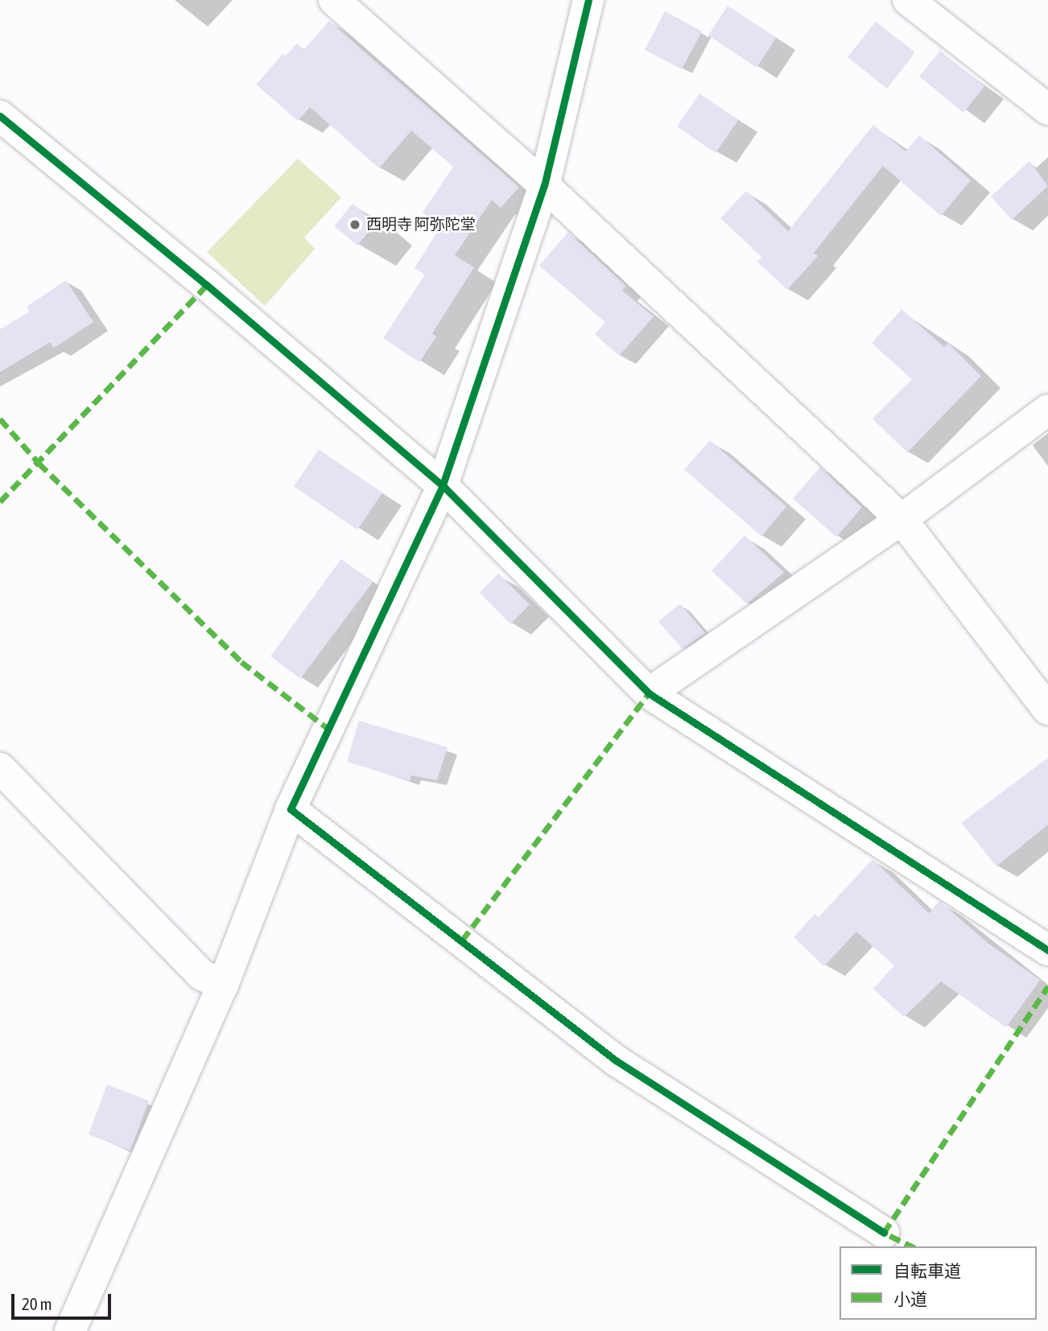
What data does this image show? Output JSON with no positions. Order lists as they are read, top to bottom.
{
  "places": ["西明寺 阿弥陀堂"],
  "legend": ["自転車道", "小道"],
  "scale_bar": "20 m"
}
